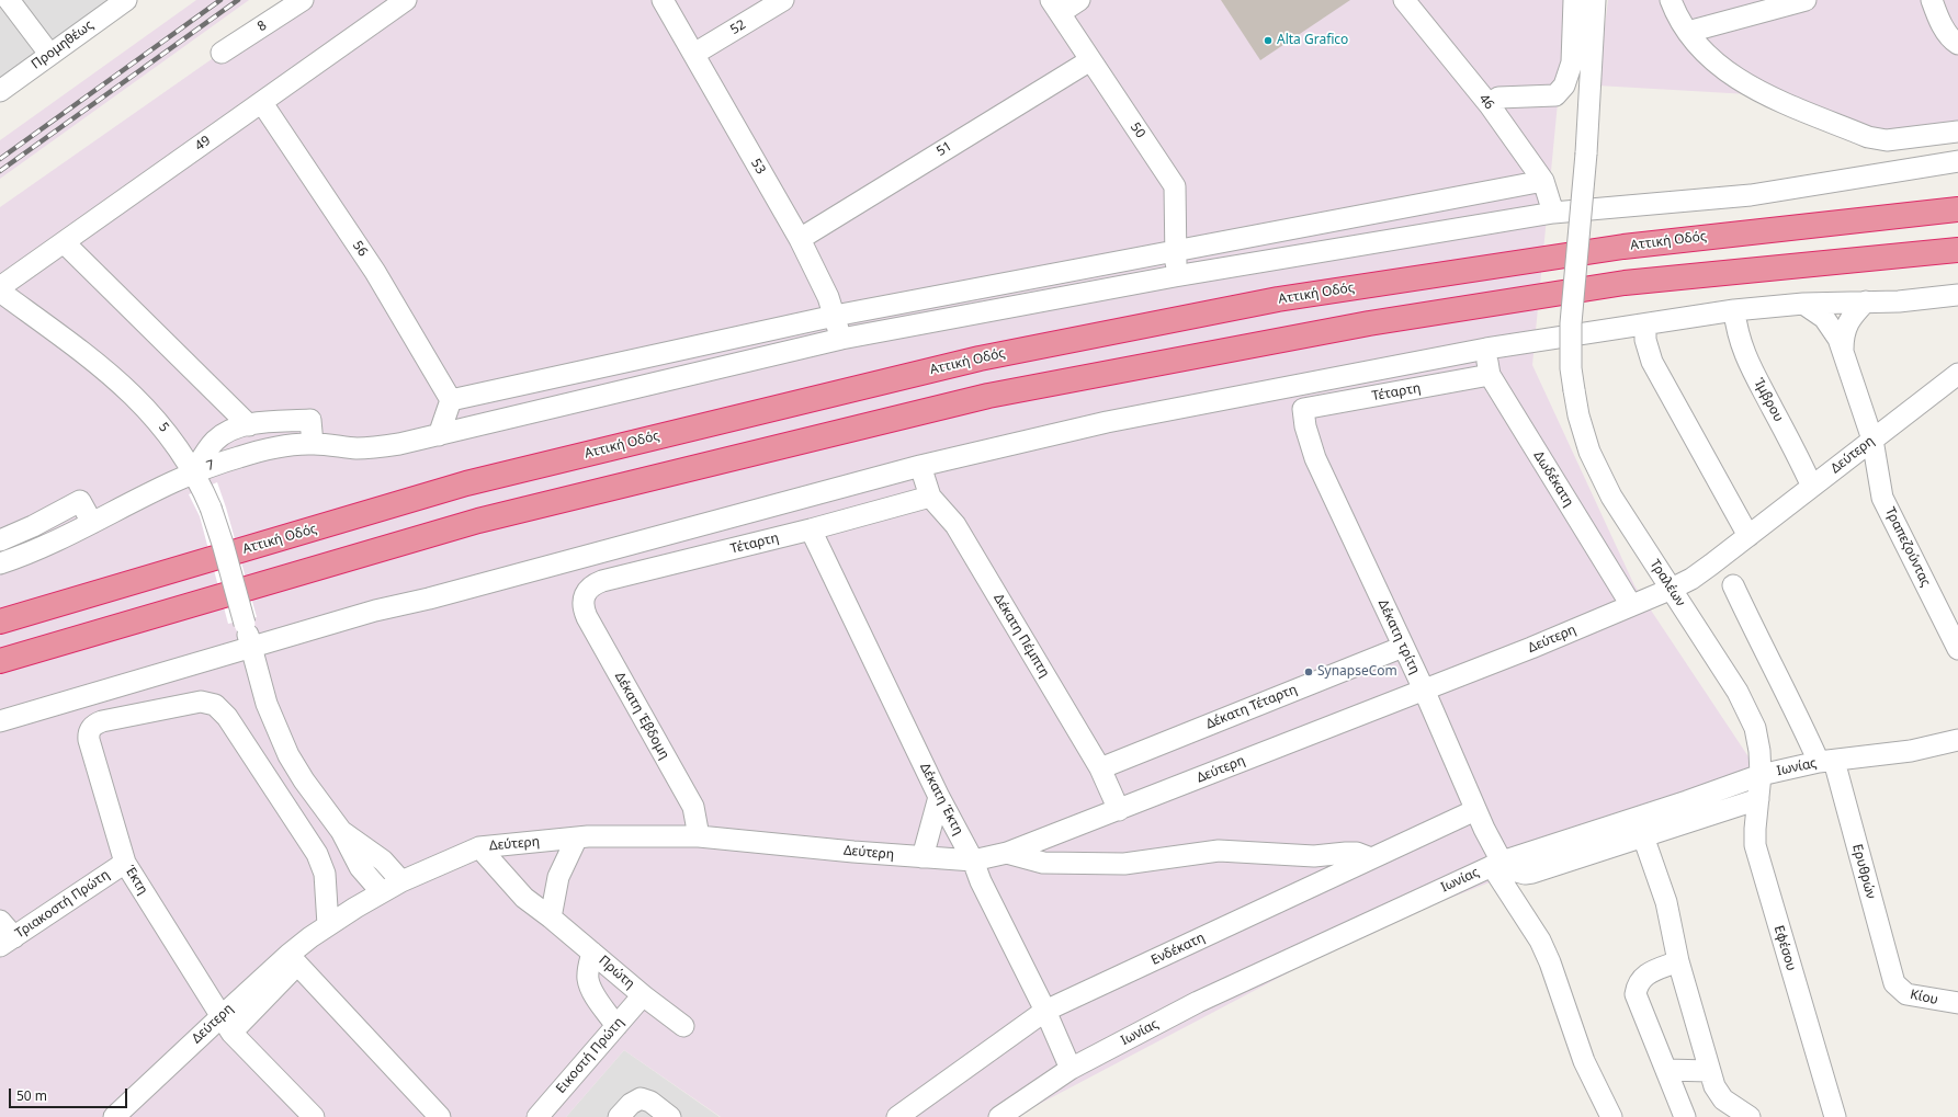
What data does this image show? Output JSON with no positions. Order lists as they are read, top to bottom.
{
  "streets": {
    "highway": ["Αττική Οδός"],
    "street": [
      "8",
      "52",
      "Προμηθέως",
      "46",
      "50",
      "49",
      "51",
      "53",
      "56",
      "Τέταρτη",
      "Ίμβρου",
      "5",
      "Δεύτερη",
      "7",
      "Δωδέκατη",
      "Τραπεζούντας",
      "Τραλέων",
      "Δέκατη Πέμπτη",
      "Δέκατη τρίτη",
      "Δέκατη Τέταρτη",
      "Δέκατη Έβδομη",
      "Ιωνίας",
      "Δέκατη Έκτη",
      "Ερυθρών",
      "Έκτη",
      "Τριακοστή Πρώτη",
      "Εφέσου",
      "Ενδέκατη",
      "Πρώτη",
      "Κίου",
      "Εικοστή Πρώτη"
    ]
  },
  "crossings": [
    ["52", "53"],
    ["46", "7"],
    ["50", "51"],
    ["50", "7"],
    ["49", "56"],
    ["51", "53"],
    ["53", "7"],
    ["Τέταρτη", "Δωδέκατη"],
    ["Τέταρτη", "Δέκατη Πέμπτη"],
    ["Τέταρτη", "Δέκατη τρίτη"],
    ["Τέταρτη", "Δέκατη Έβδομη"],
    ["Τέταρτη", "Δέκατη Έκτη"],
    ["Ίμβρου", "Δεύτερη"],
    ["5", "7"],
    ["Δεύτερη", "Δωδέκατη"],
    ["Δεύτερη", "Τραπεζούντας"],
    ["Δεύτερη", "Τραλέων"],
    ["Δεύτερη", "Δέκατη Πέμπτη"],
    ["Δεύτερη", "Δέκατη τρίτη"],
    ["Δεύτερη", "Δέκατη Έβδομη"],
    ["Δεύτερη", "Δέκατη Έκτη"],
    ["Δεύτερη", "Έκτη"],
    ["Δεύτερη", "Πρώτη"],
    ["Τραλέων", "Ιωνίας"],
    ["Τραλέων", "Εφέσου"],
    ["Δέκατη Πέμπτη", "Δέκατη Τέταρτη"],
    ["Δέκατη τρίτη", "Δέκατη Τέταρτη"],
    ["Δέκατη τρίτη", "Ιωνίας"],
    ["Δέκατη τρίτη", "Ενδέκατη"],
    ["Ιωνίας", "Δέκατη Έκτη"],
    ["Ιωνίας", "Ερυθρών"],
    ["Ιωνίας", "Εφέσου"],
    ["Δέκατη Έκτη", "Ενδέκατη"],
    ["Ερυθρών", "Κίου"],
    ["Έκτη", "Τριακοστή Πρώτη"],
    ["Πρώτη", "Εικοστή Πρώτη"]
  ],
  "places": ["Alta Grafico", "SynapseCom"],
  "scale_bar": "50 m"
}
